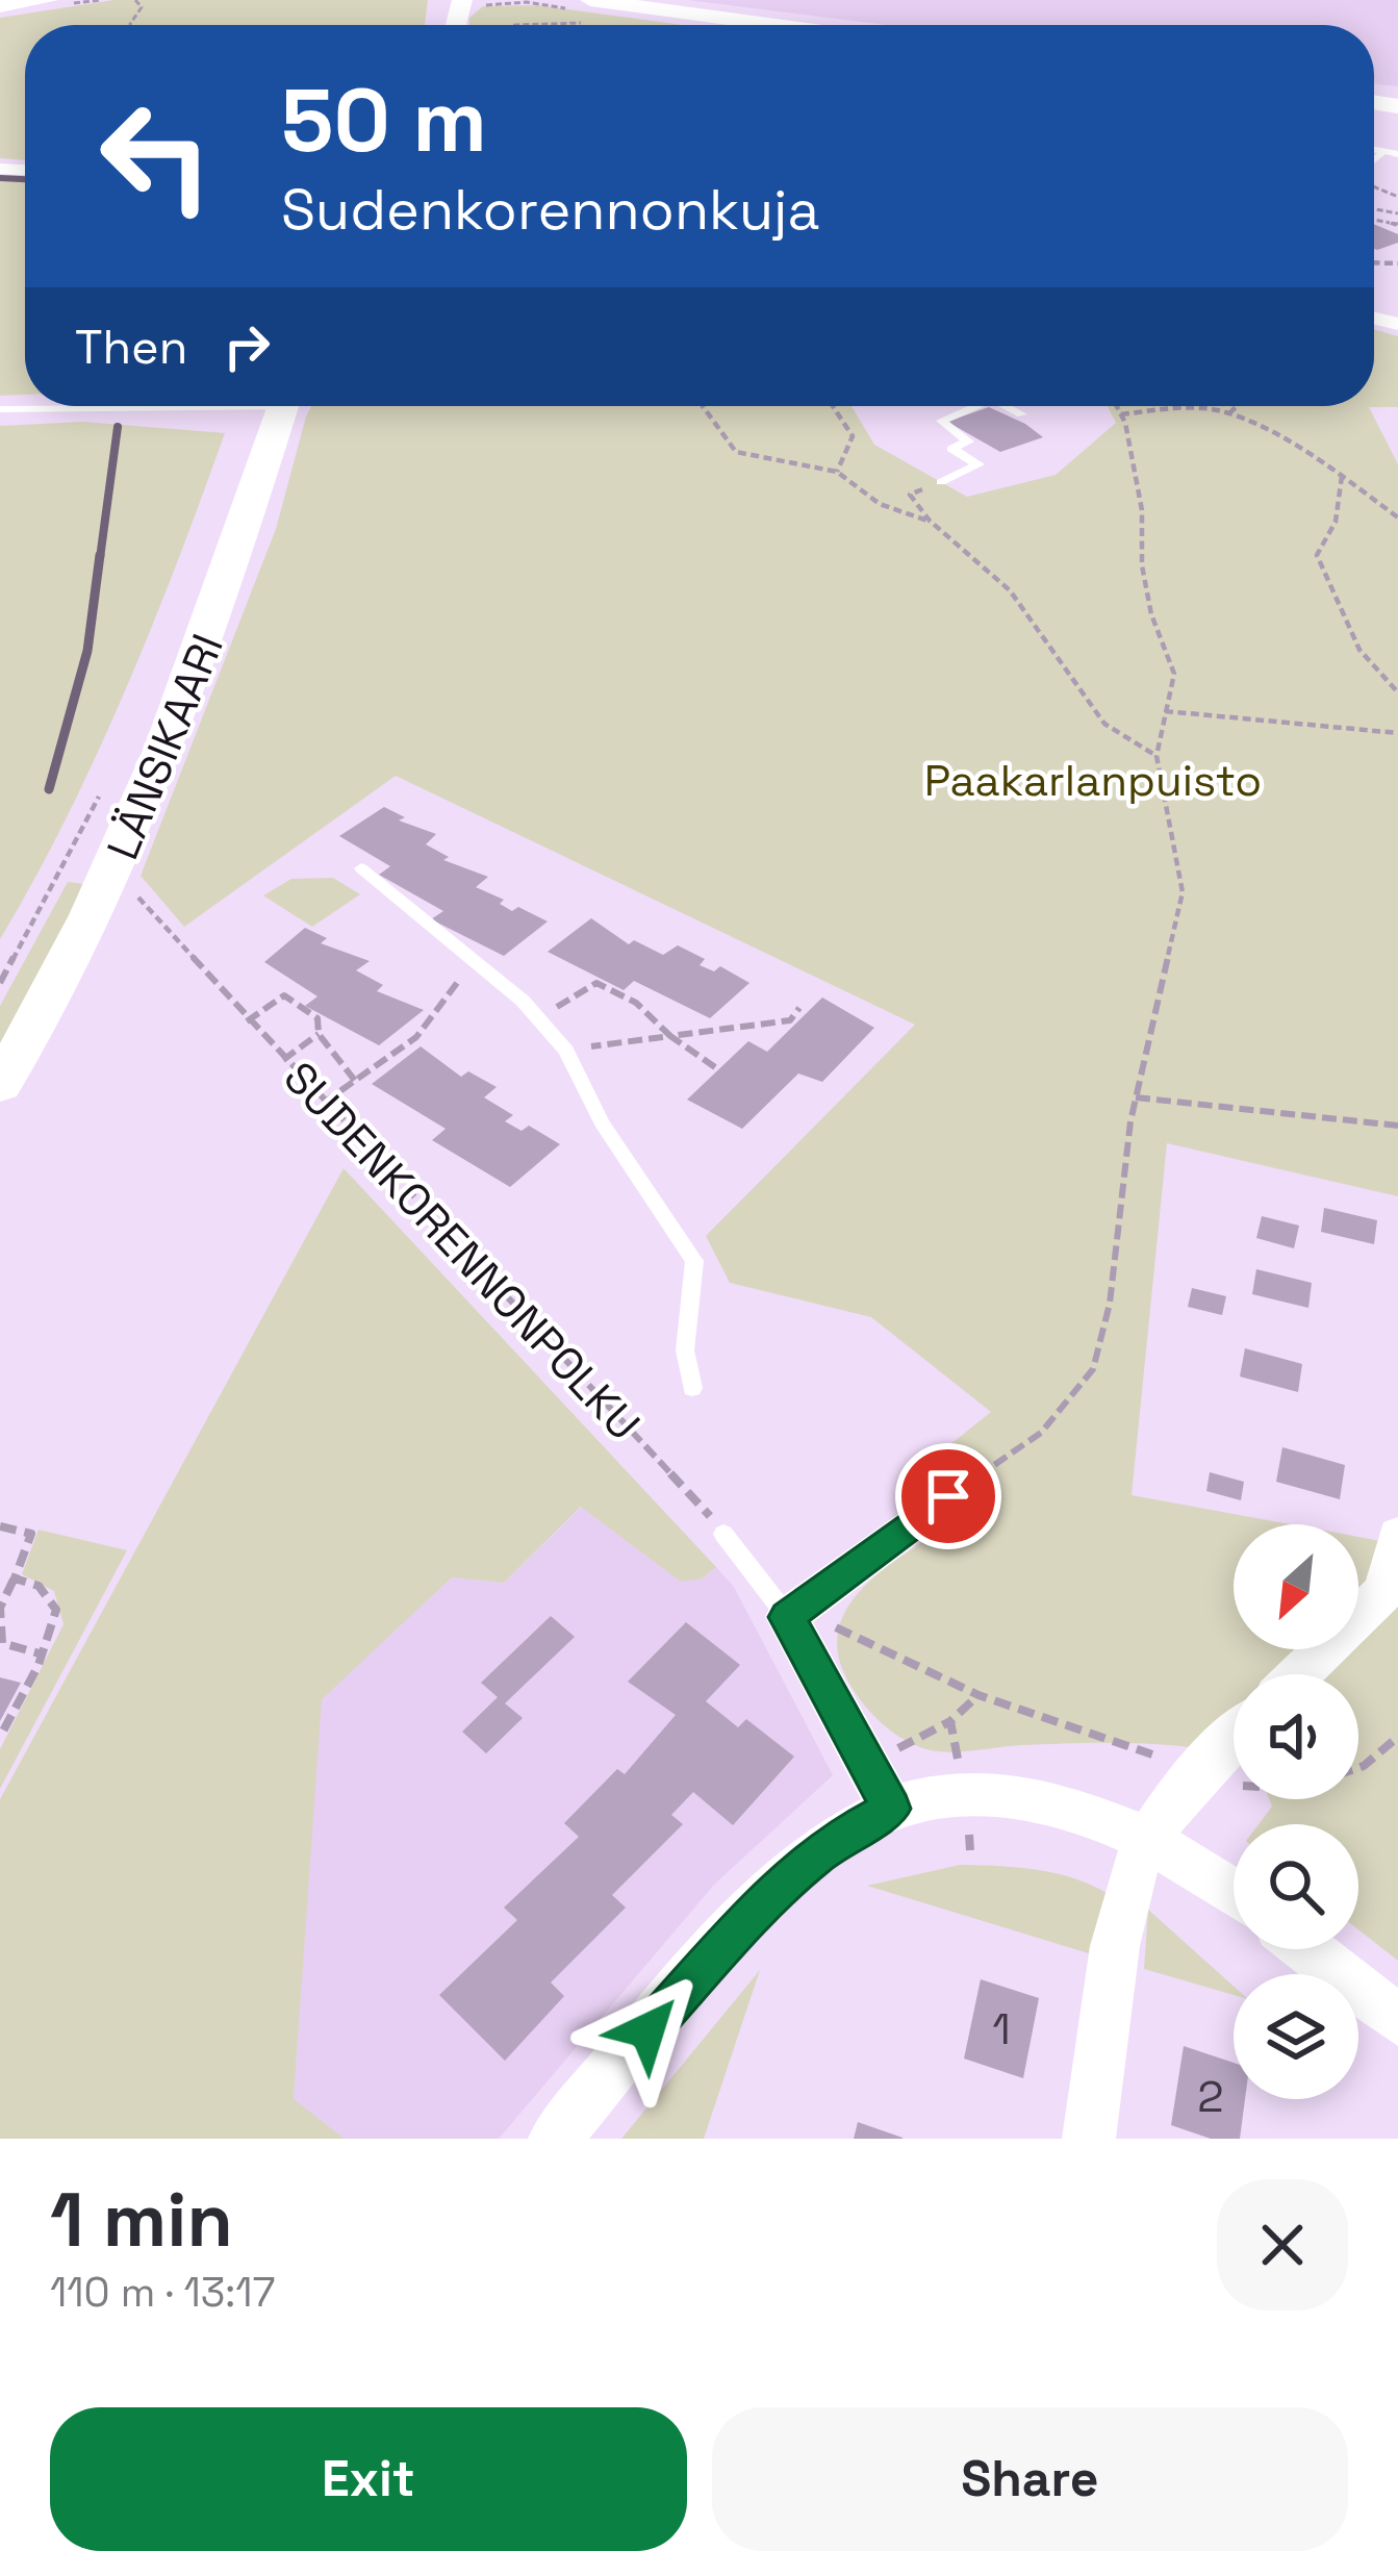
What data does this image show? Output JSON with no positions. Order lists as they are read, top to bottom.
{
  "streets": {
    "street": ["LÄNSIKAARI"],
    "path": ["SUDENKORENNONPOLKU"]
  },
  "parks": ["Paakarlanpuisto"],
  "house_numbers": ["1", "2"],
  "north": "bottom left",
  "page": {
    "turn": ["50 m", "Sudenkorennonkuja"],
    "then": "Then",
    "heading": ["1 min", "110 m · 13:17"],
    "buttons": ["Exit", "Share"]
  }
}
